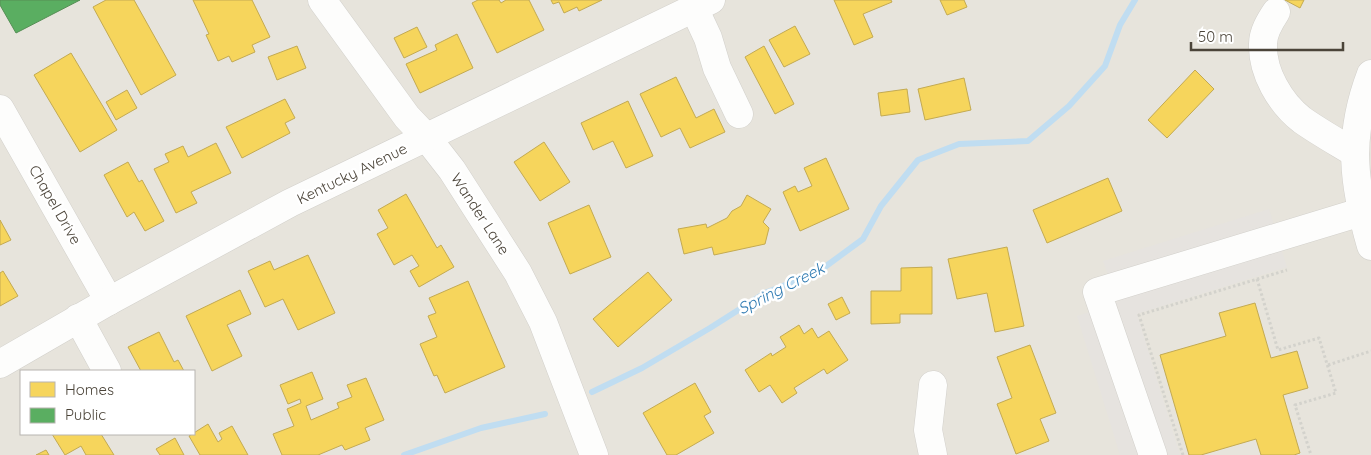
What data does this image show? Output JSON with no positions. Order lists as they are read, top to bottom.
{
  "streets": {
    "street": ["Kentucky Avenue", "Chapel Drive", "Wander Lane"]
  },
  "crossings": [
    ["Kentucky Avenue", "Chapel Drive"],
    ["Kentucky Avenue", "Wander Lane"]
  ],
  "water": ["Spring Creek"],
  "legend": ["Homes", "Public"],
  "scale_bar": "50 m"
}
